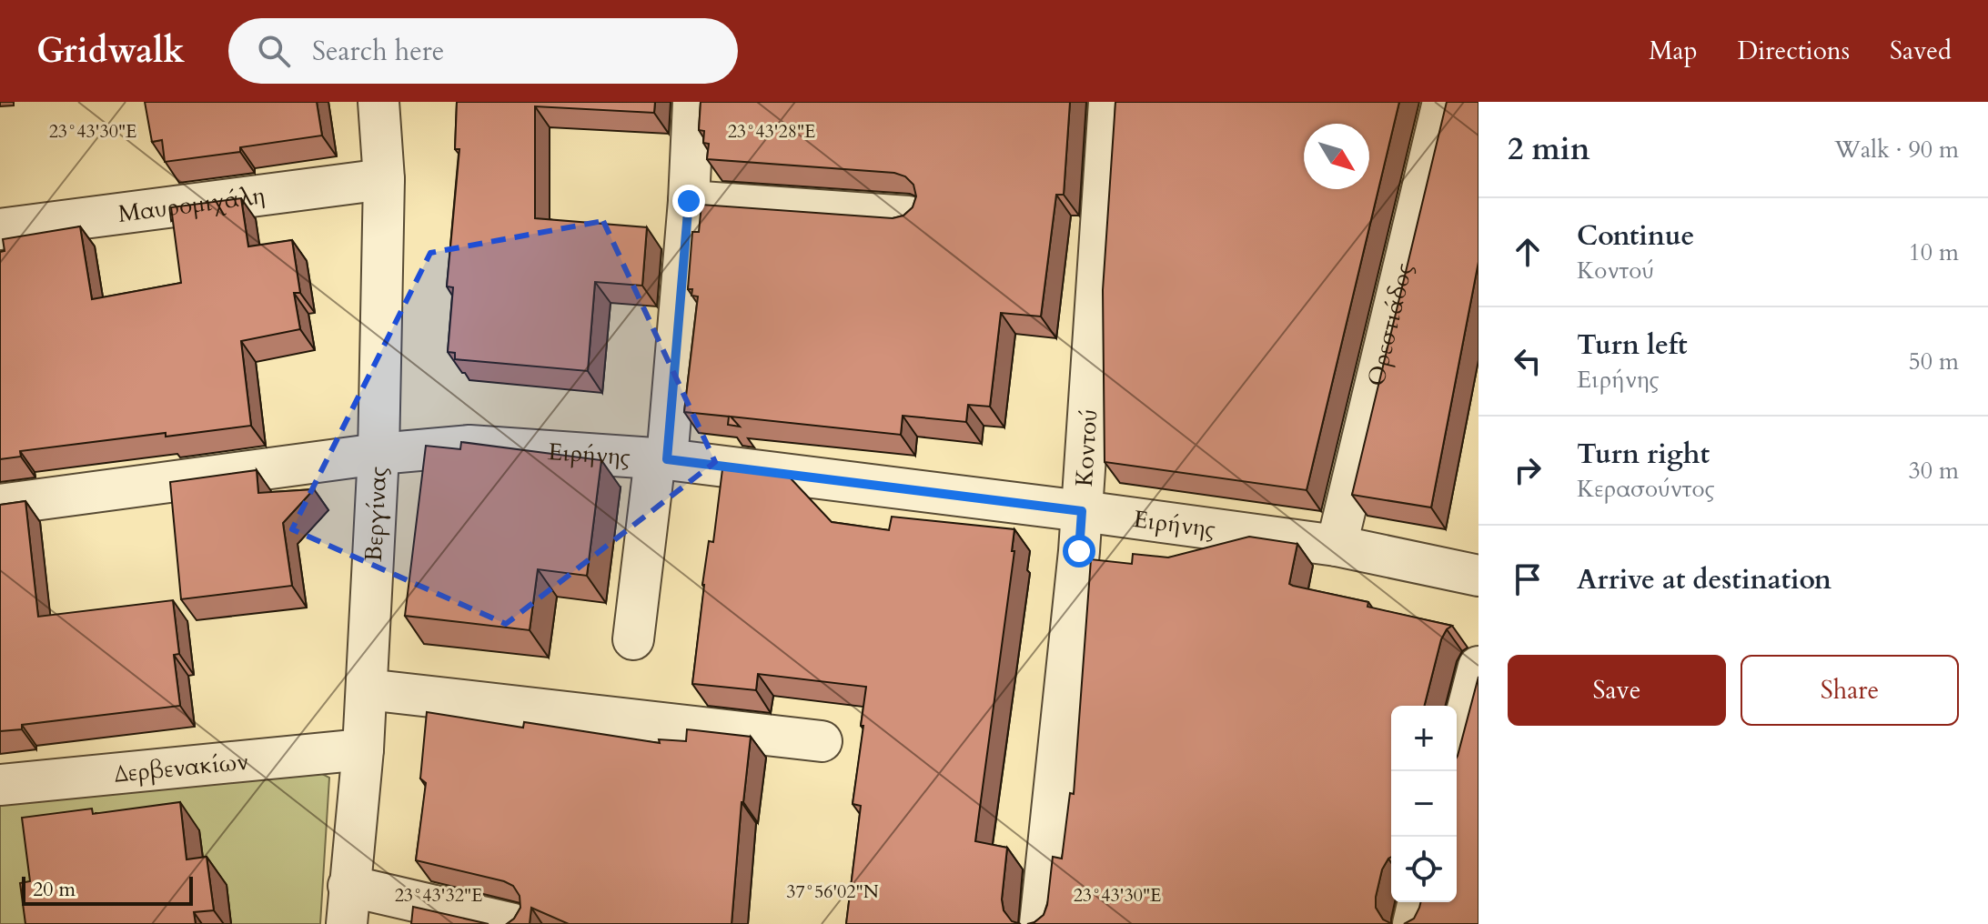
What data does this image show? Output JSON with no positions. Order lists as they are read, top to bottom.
{
  "streets": {
    "street": [
      "Μαυρομιχάλη",
      "Ορεστιάδος",
      "Κοντού",
      "Ειρήνης",
      "Βεργίνας",
      "Δερβενακίων"
    ]
  },
  "crossings": [
    ["Μαυρομιχάλη", "Βεργίνας"],
    ["Ορεστιάδος", "Ειρήνης"],
    ["Κοντού", "Ειρήνης"],
    ["Ειρήνης", "Βεργίνας"],
    ["Βεργίνας", "Δερβενακίων"]
  ],
  "scale_bar": "20 m",
  "north": "bottom right",
  "page": {
    "header": "Gridwalk",
    "search": "Search here",
    "nav": ["Map", "Directions", "Saved"],
    "heading": ["2 min", "Walk · 90 m"],
    "list": [
      ["Continue", "Κοντού", "10 m"],
      ["Turn left", "Ειρήνης", "50 m"],
      ["Turn right", "Κερασούντος", "30 m"],
      "Arrive at destination"
    ],
    "buttons": ["Save", "Share"],
    "map_buttons": ["+", "−"],
    "scale": "20 m"
  },
  "coordinates": [
    "23°43'30\"E",
    "23°43'28\"E",
    "37°56'02\"N",
    "23°43'32\"E"
  ]
}
